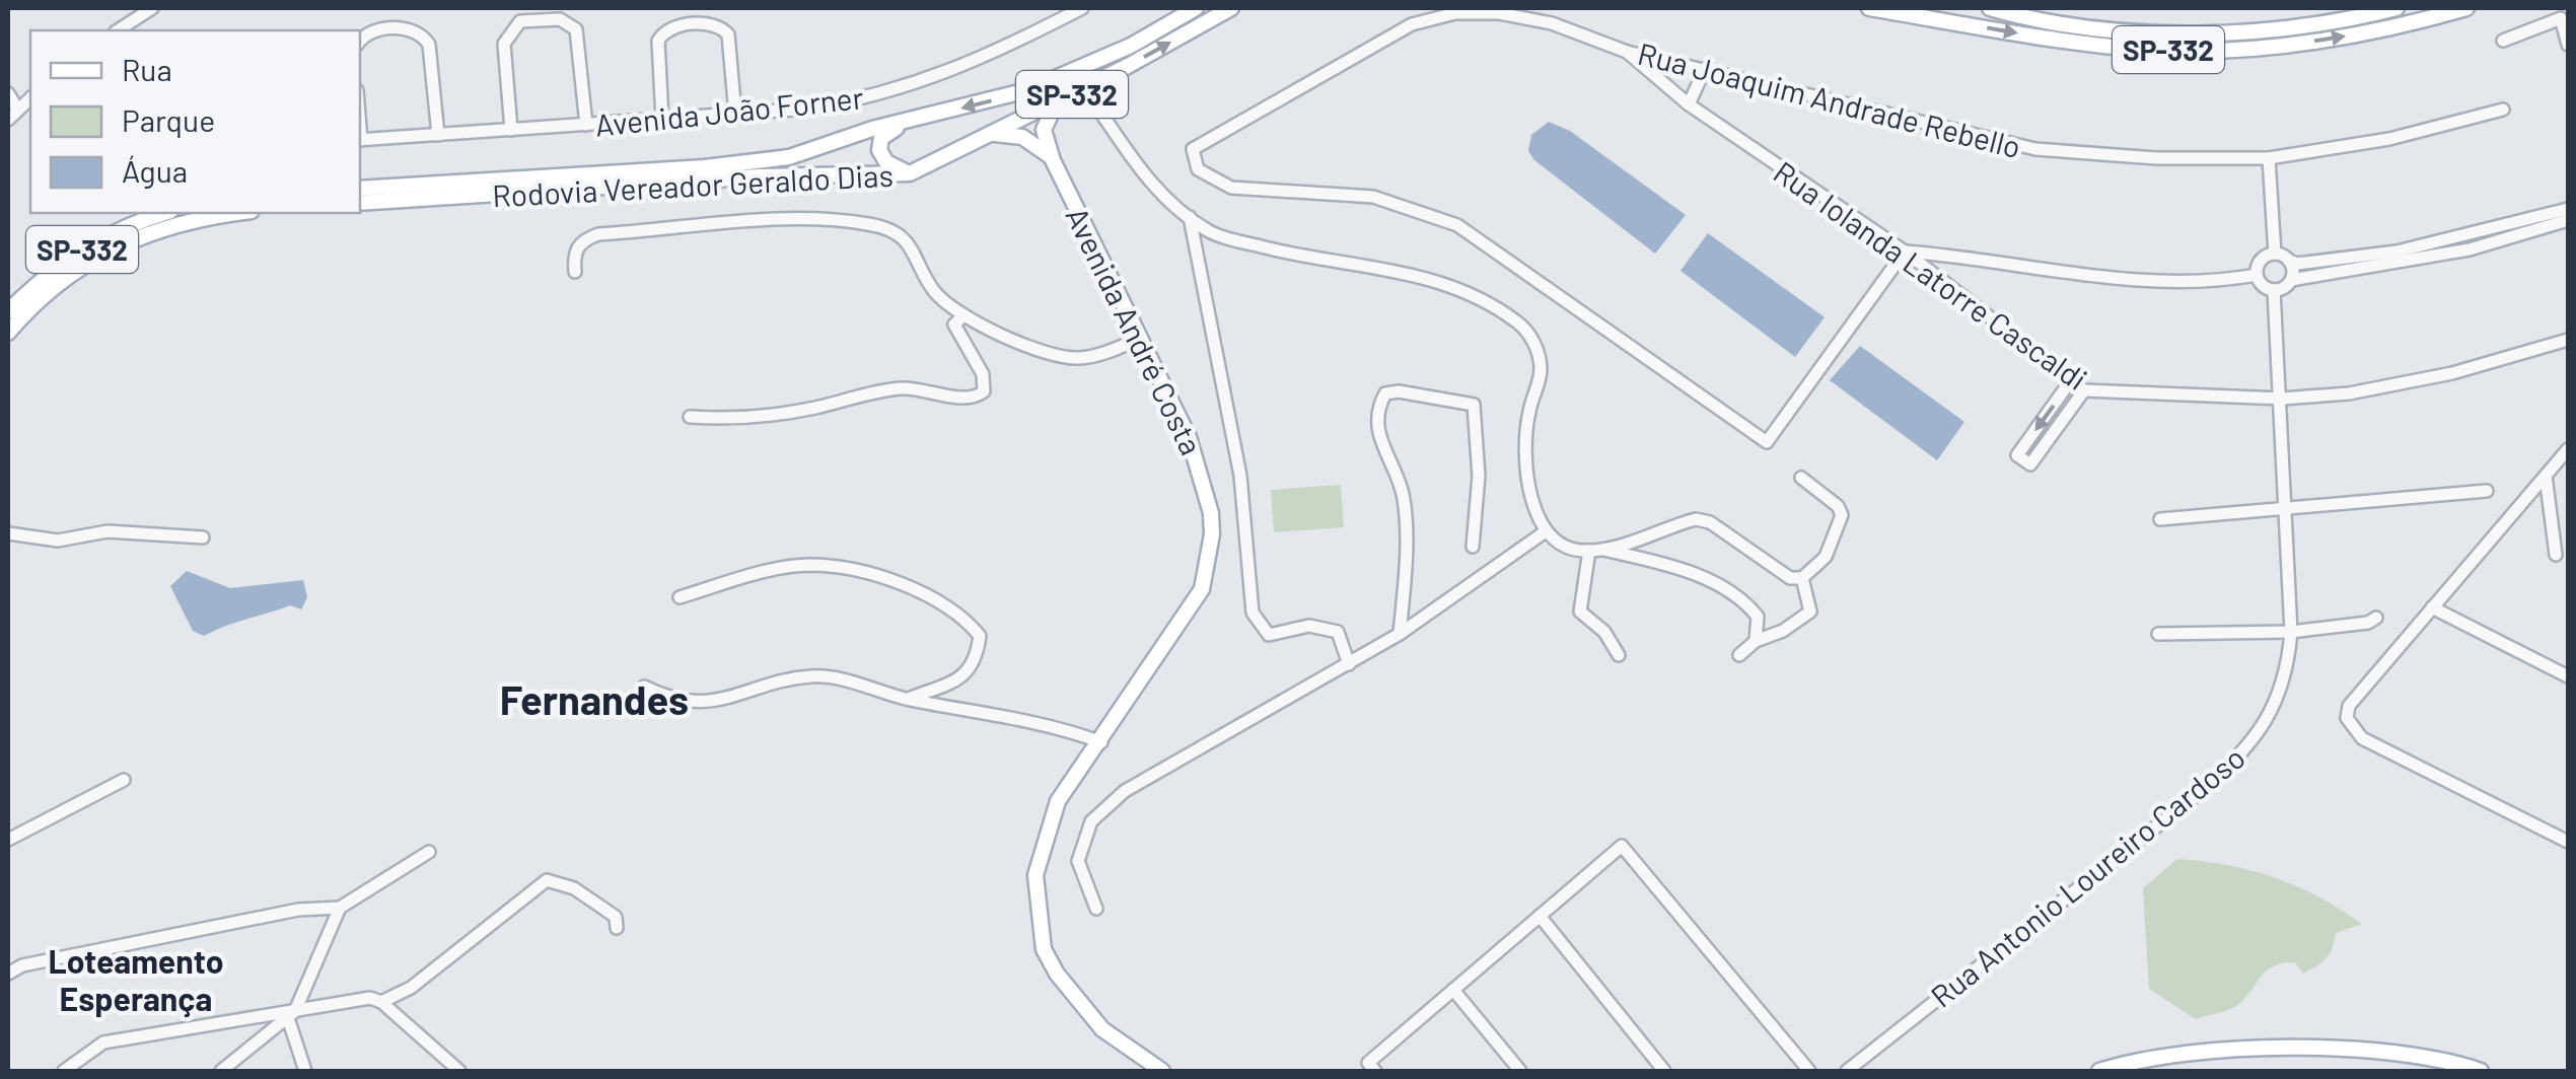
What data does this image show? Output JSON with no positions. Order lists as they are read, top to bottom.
{
  "streets": {
    "main road": ["SP-332", "Rodovia Vereador Geraldo Dias", "Avenida André Costa"],
    "street": [
      "Rua Joaquim Andrade Rebello",
      "Avenida João Forner",
      "Rua Iolanda Latorre Cascaldi",
      "Rua Antonio Loureiro Cardoso"
    ]
  },
  "crossings": [
    ["Rua Joaquim Andrade Rebello", "Rua Iolanda Latorre Cascaldi"],
    ["Rodovia Vereador Geraldo Dias", "Avenida André Costa"],
    ["Rua Iolanda Latorre Cascaldi", "Rua Antonio Loureiro Cardoso"]
  ],
  "districts": ["Fernandes", "Loteamento Esperança"],
  "legend": ["Rua", "Parque", "Água"]
}
